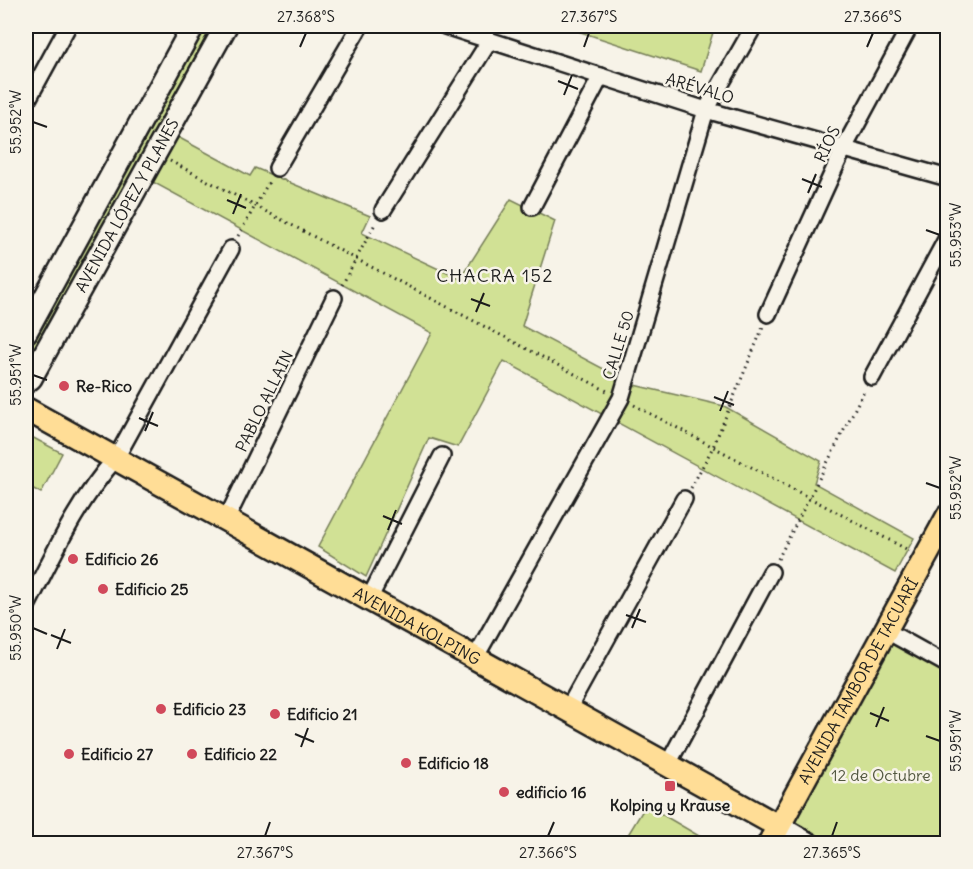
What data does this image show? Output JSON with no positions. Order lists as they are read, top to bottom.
{
  "streets": {
    "main road": ["AVENIDA LÓPEZ Y PLANES", "AVENIDA KOLPING", "AVENIDA TAMBOR DE TACUARÍ"],
    "street": [
      "ARÉVALO",
      "RÍOS",
      "CALLE 50",
      "PABLO ALLAIN"
    ]
  },
  "crossings": [
    ["ARÉVALO", "RÍOS"],
    ["ARÉVALO", "CALLE 50"],
    ["CALLE 50", "AVENIDA KOLPING"],
    ["PABLO ALLAIN", "AVENIDA KOLPING"],
    ["AVENIDA KOLPING", "AVENIDA TAMBOR DE TACUARÍ"]
  ],
  "districts": ["CHACRA 152"],
  "parks": ["12 de Octubre"],
  "places": {
    "other": [
      "Re-Rico",
      "Edificio 26",
      "Edificio 25",
      "Edificio 23",
      "Edificio 21",
      "Edificio 27",
      "Edificio 22",
      "Edificio 18",
      "edificio 16"
    ],
    "transit": ["Kolping y Krause"]
  },
  "coordinates": [
    "27.368°S",
    "27.367°S",
    "27.366°S",
    "55.952°W",
    "55.953°W",
    "55.951°W",
    "55.950°W",
    "27.365°S"
  ]
}
